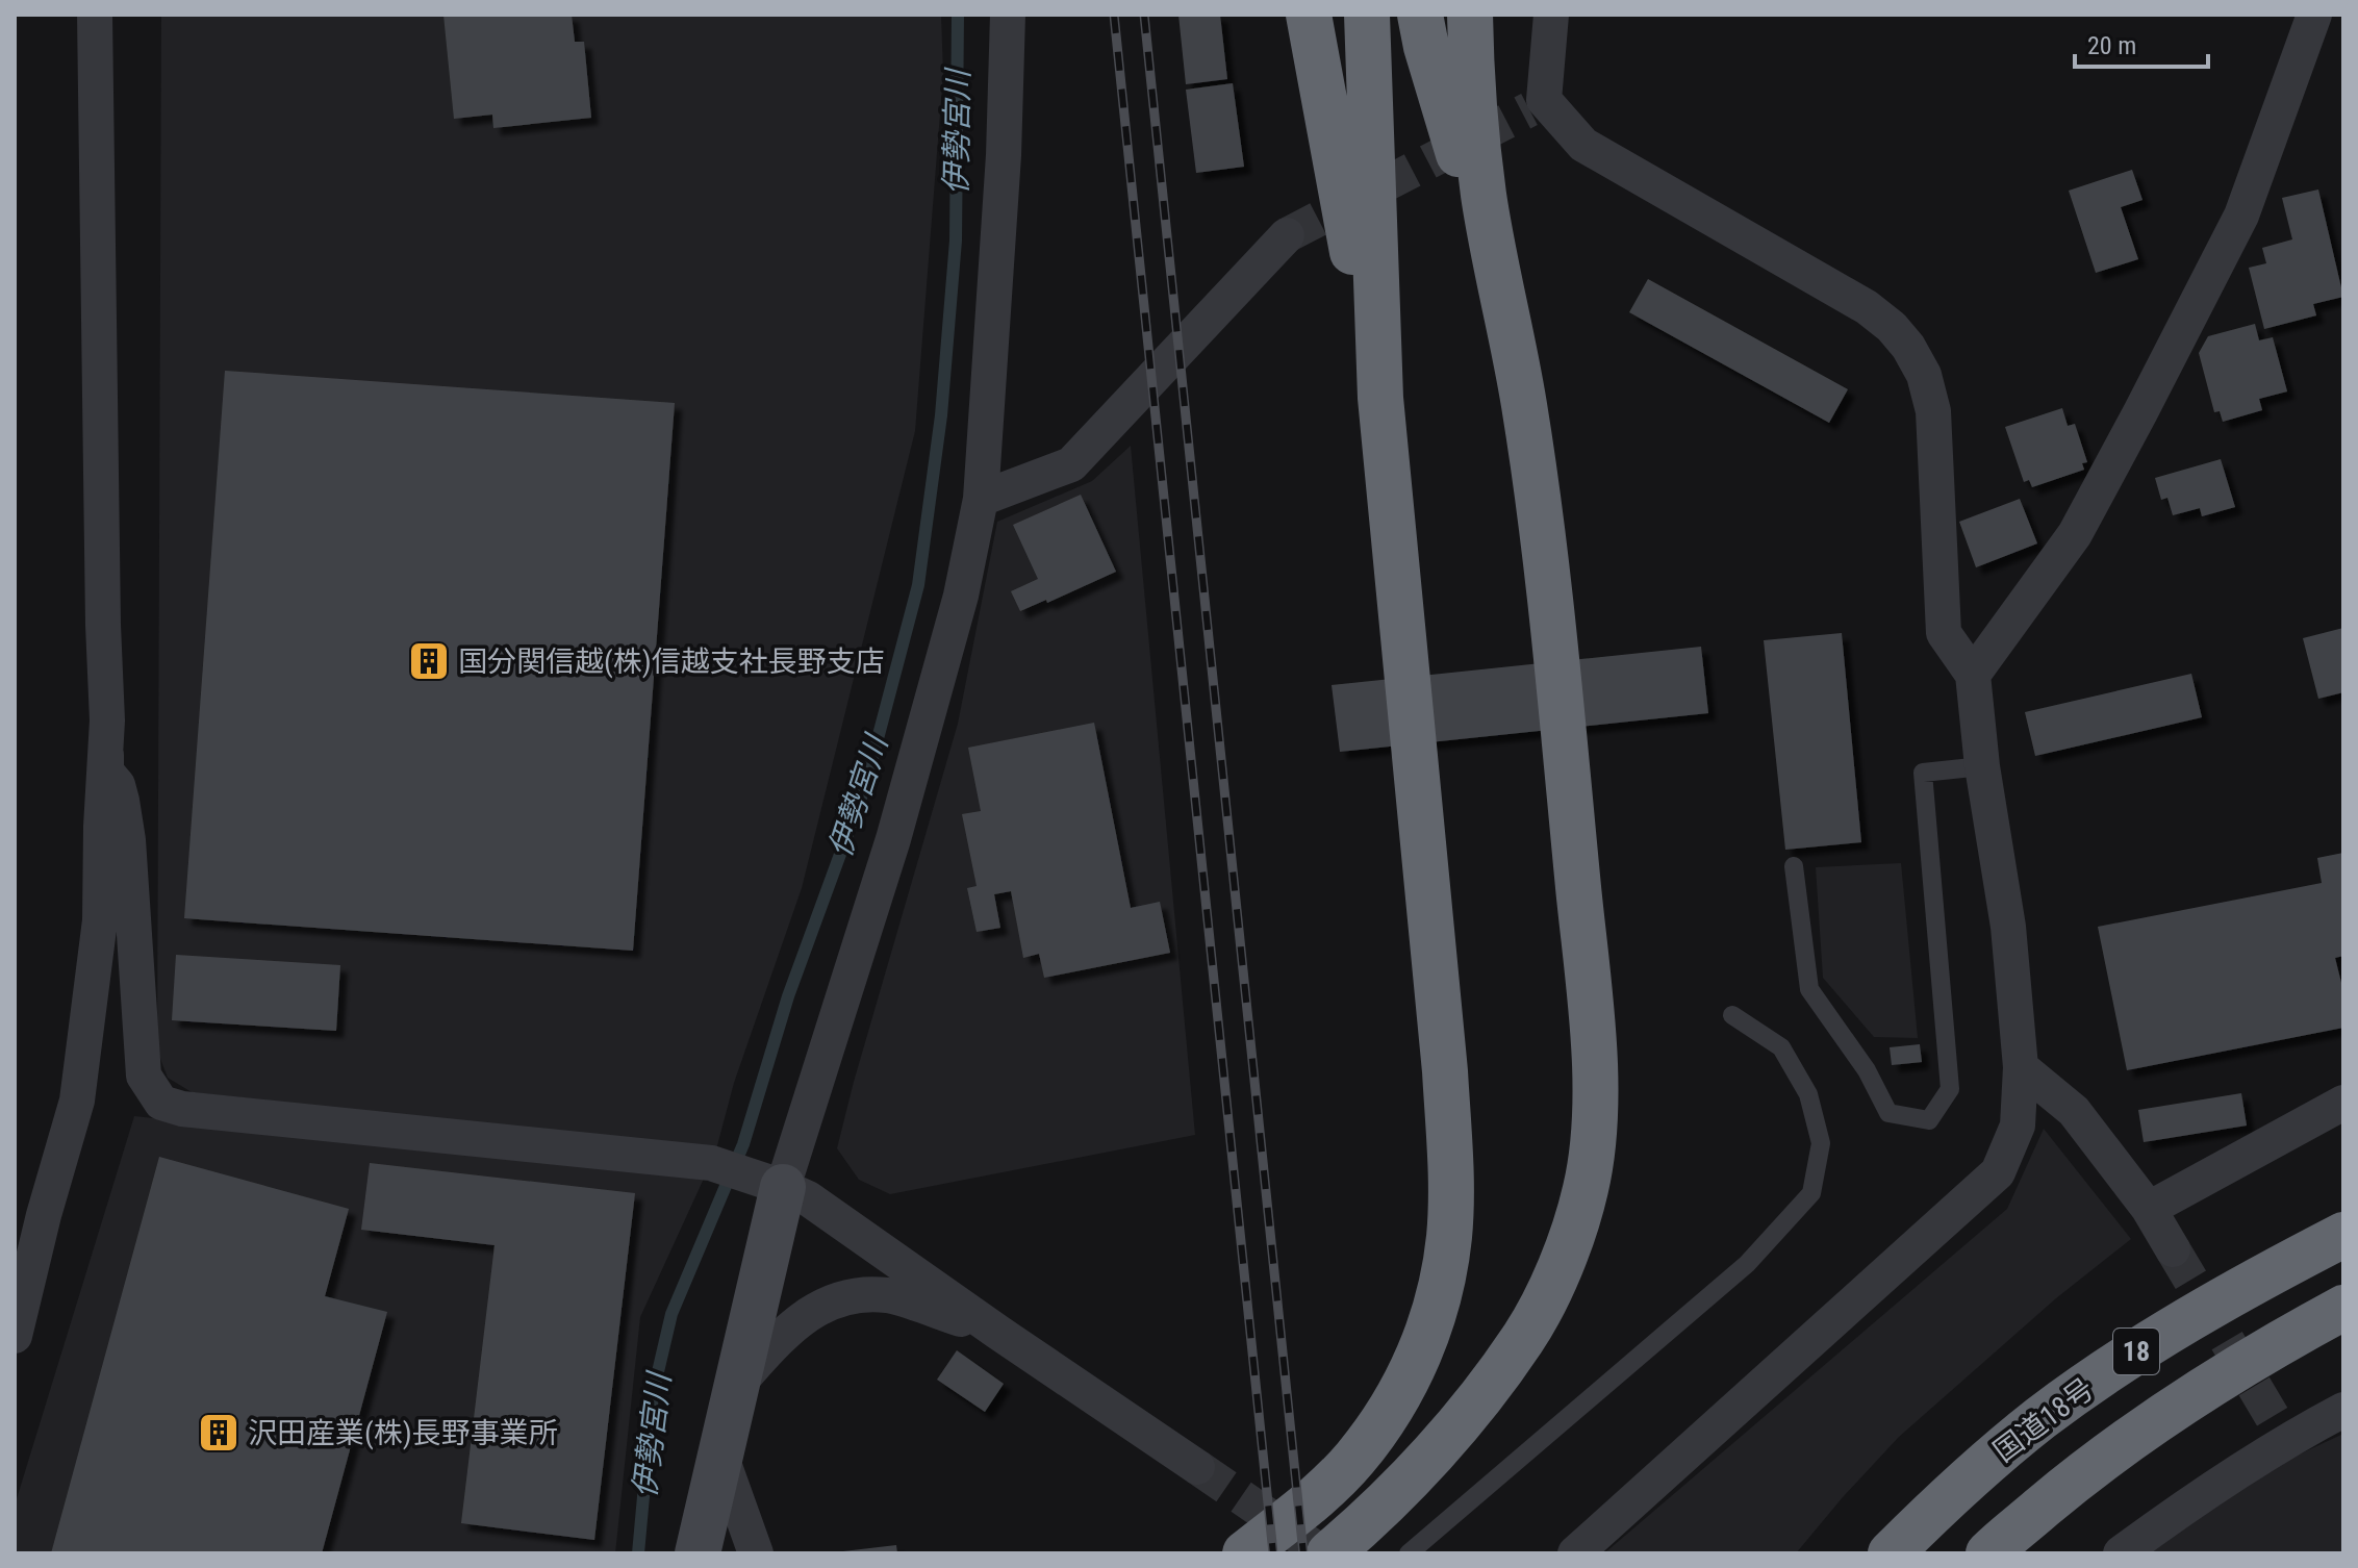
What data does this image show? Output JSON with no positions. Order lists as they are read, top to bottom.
{
  "streets": {
    "highway": ["18", "国道18号"]
  },
  "water": ["伊勢宮川"],
  "places": {
    "building": ["国分関信越(株)信越支社長野支店", "沢田産業(株)長野事業所"]
  },
  "scale_bar": "20 m"
}
